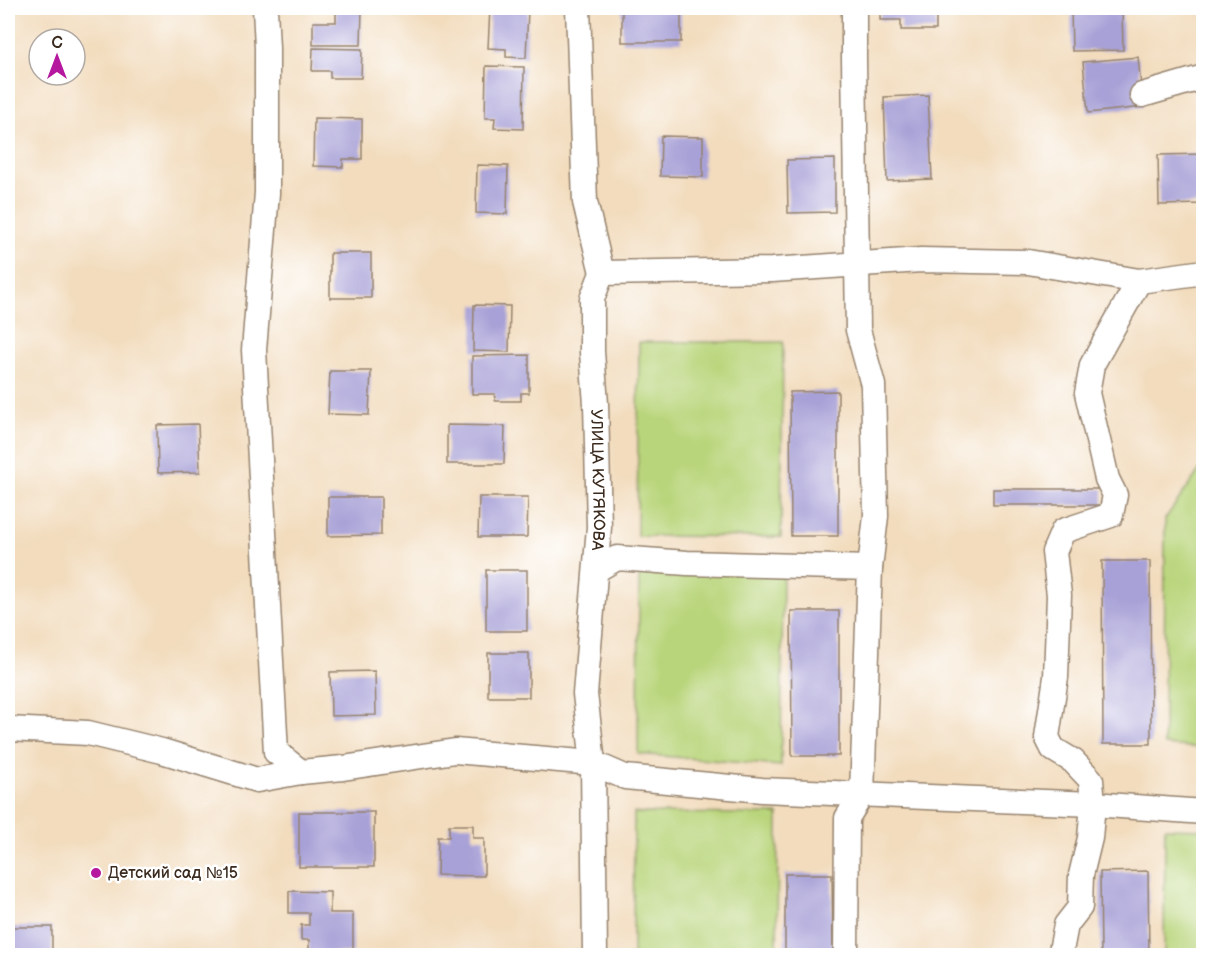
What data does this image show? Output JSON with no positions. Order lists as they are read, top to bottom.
{
  "streets": {
    "street": ["УЛИЦА КУТЯКОВА"]
  },
  "places": ["Детский сад №15"],
  "north": "top"
}
